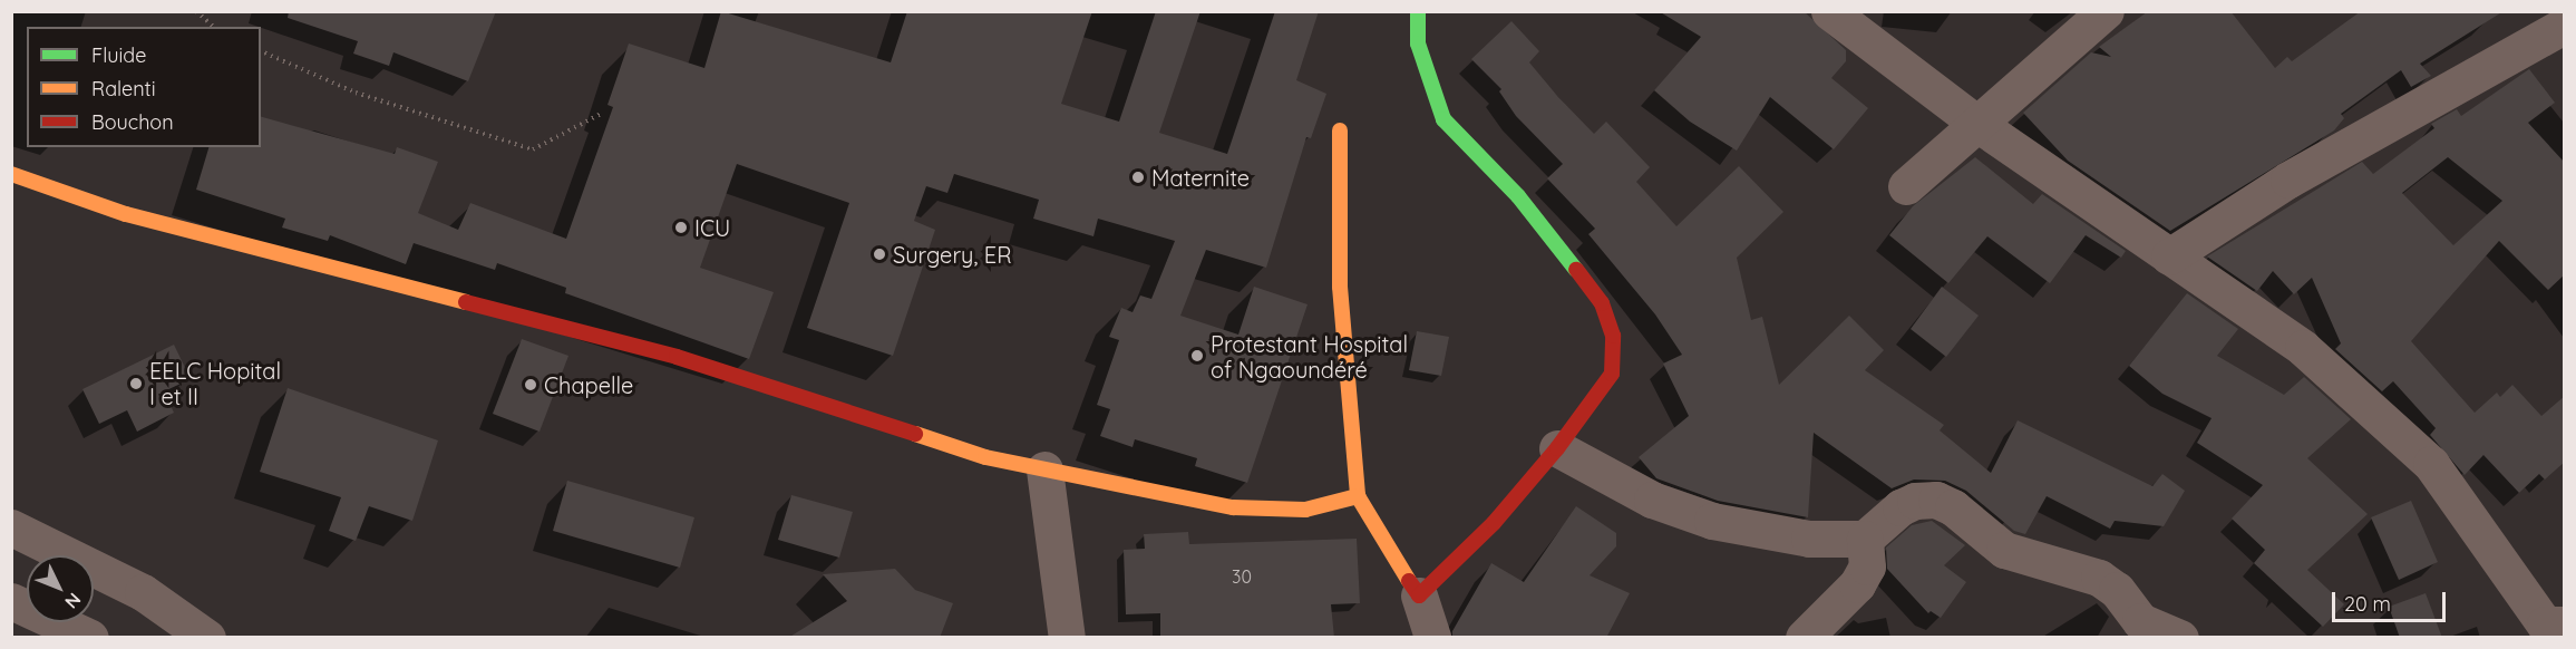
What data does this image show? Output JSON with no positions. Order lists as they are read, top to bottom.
{
  "places": [
    "Maternite",
    "ICU",
    "Surgery, ER",
    "Protestant Hospital of Ngaoundéré",
    "EELC Hopital I et II",
    "Chapelle"
  ],
  "house_numbers": ["30"],
  "legend": ["Fluide", "Ralenti", "Bouchon"],
  "scale_bar": "20 m",
  "north": "bottom right"
}
